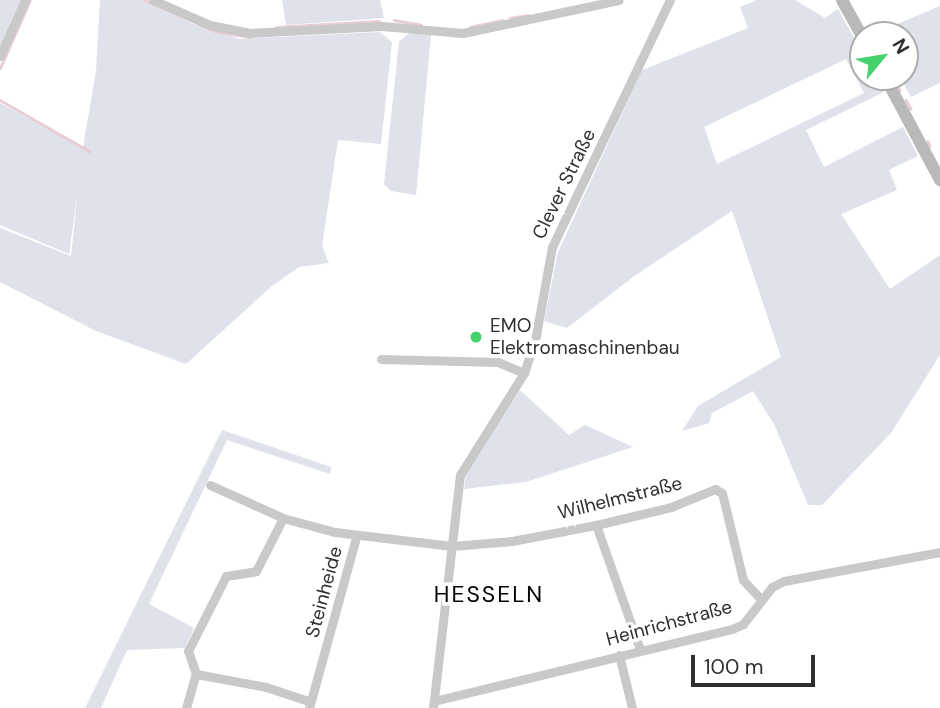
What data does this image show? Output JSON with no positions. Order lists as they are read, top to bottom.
{
  "streets": {
    "street": [
      "Clever Straße",
      "Wilhelmstraße",
      "Steinheide",
      "Heinrichstraße"
    ]
  },
  "crossings": [
    ["Clever Straße", "Wilhelmstraße"],
    ["Clever Straße", "Steinheide"],
    ["Clever Straße", "Heinrichstraße"],
    ["Wilhelmstraße", "Steinheide"],
    ["Wilhelmstraße", "Heinrichstraße"]
  ],
  "districts": ["HESSELN"],
  "places": ["EMO Elektromaschinenbau"],
  "scale_bar": "100 m",
  "north": "top right"
}
